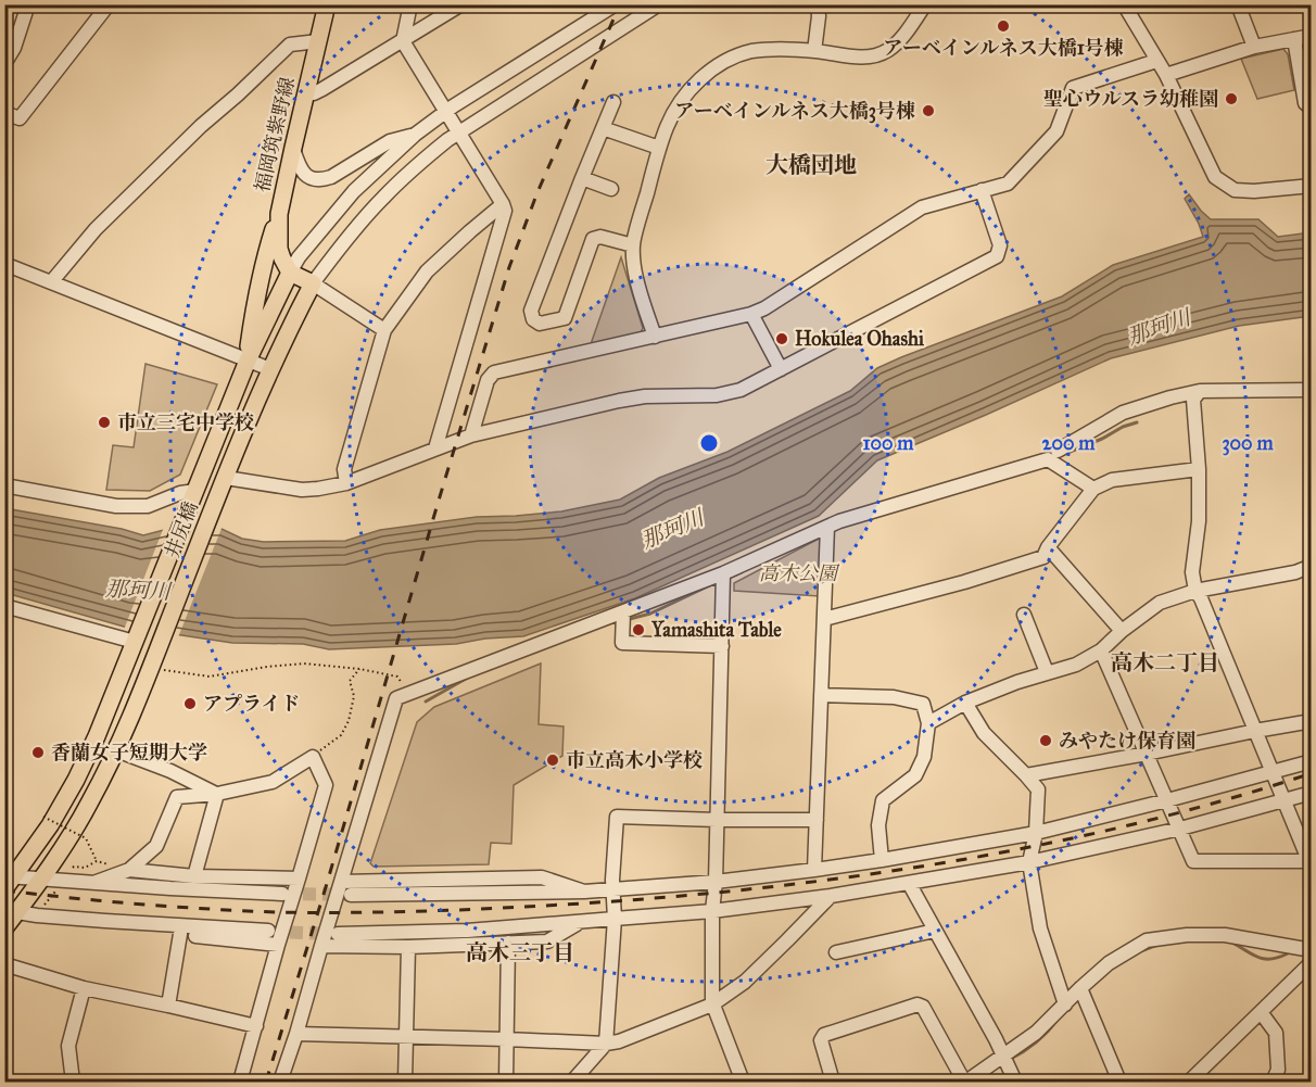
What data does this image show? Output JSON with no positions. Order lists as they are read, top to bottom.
{
  "streets": {
    "main road": ["福岡筑紫野線", "井尻橋"]
  },
  "districts": ["大橋団地", "高木二丁目", "高木三丁目"],
  "water": ["那珂川"],
  "parks": ["高木公園"],
  "places": [
    "アーベインルネス大橋1号棟",
    "聖心ウルスラ幼稚園",
    "アーベインルネス大橋3号棟",
    "Hokulea Ohashi",
    "市立三宅中学校",
    "Yamashita Table",
    "アプライド",
    "みやたけ保育園",
    "香蘭女子短期大学",
    "市立高木小学校"
  ],
  "rings": ["100 m", "200 m", "300 m"]
}
